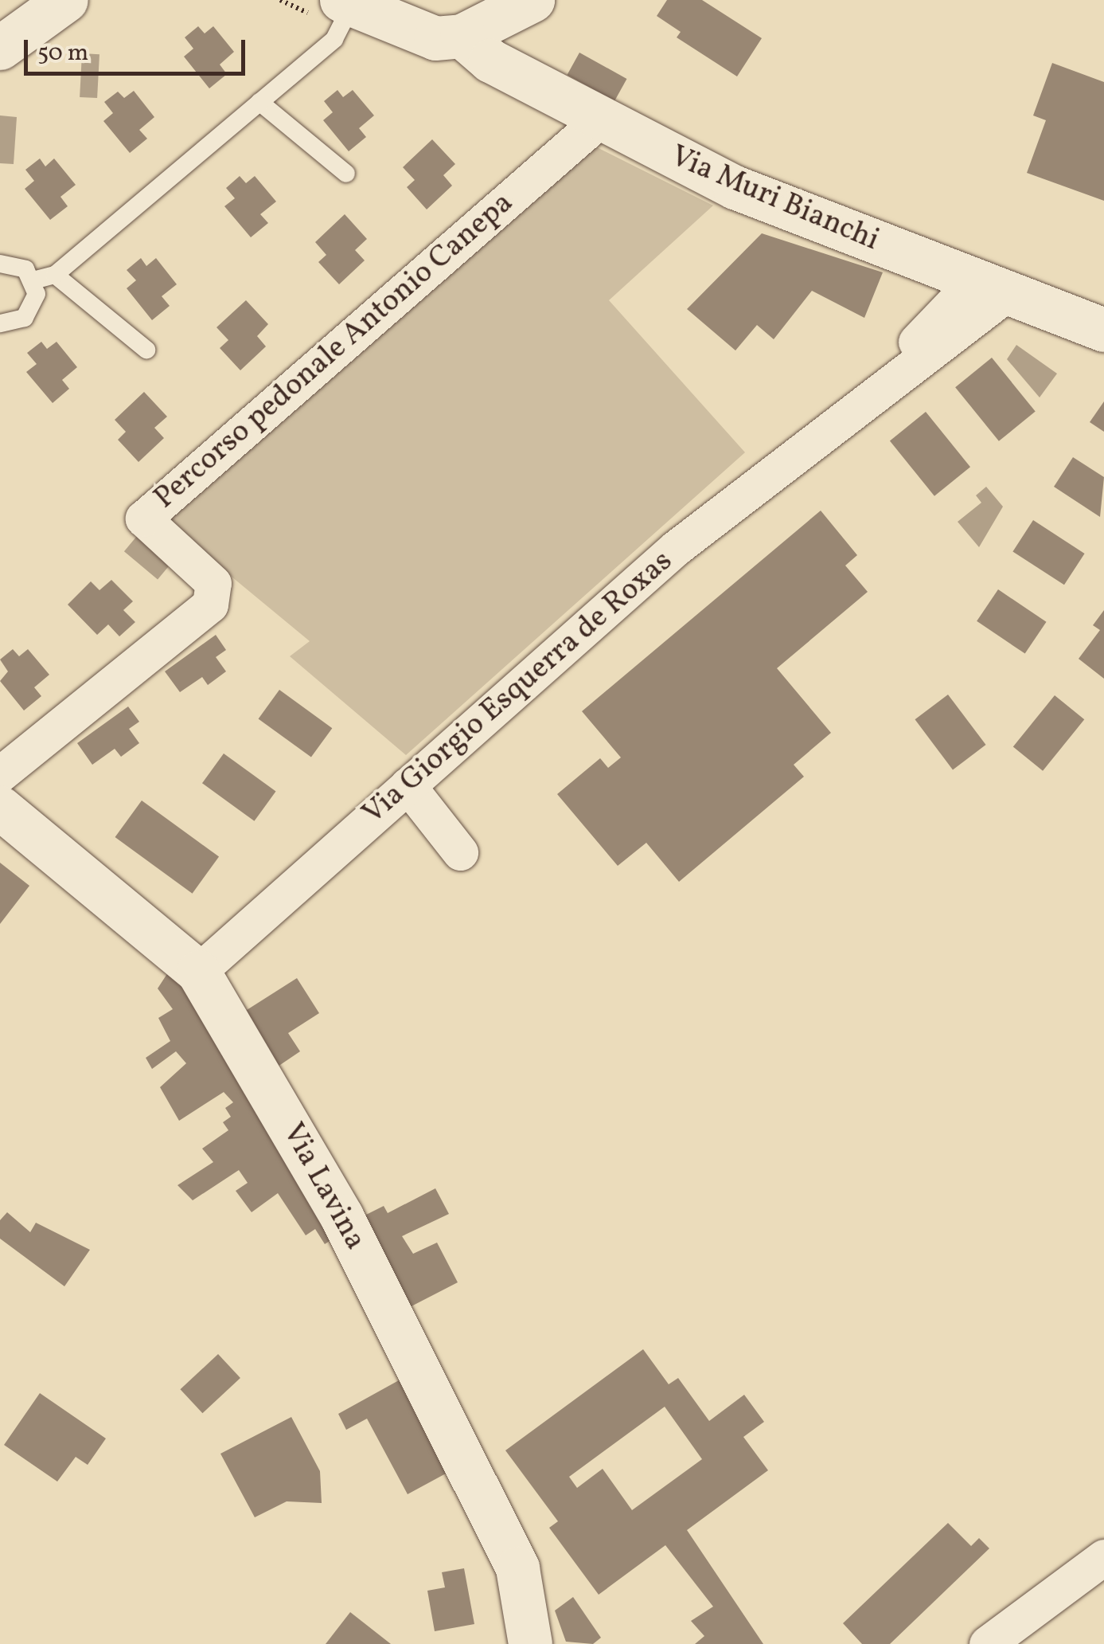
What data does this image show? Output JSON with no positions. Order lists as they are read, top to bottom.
{
  "streets": {
    "street": [
      "Via Muri Bianchi",
      "Percorso pedonale Antonio Canepa",
      "Via Giorgio Esquerra de Roxas",
      "Via Lavina"
    ]
  },
  "crossings": [
    ["Via Muri Bianchi", "Percorso pedonale Antonio Canepa"],
    ["Via Muri Bianchi", "Via Giorgio Esquerra de Roxas"],
    ["Via Giorgio Esquerra de Roxas", "Via Lavina"]
  ],
  "scale_bar": "50 m"
}
